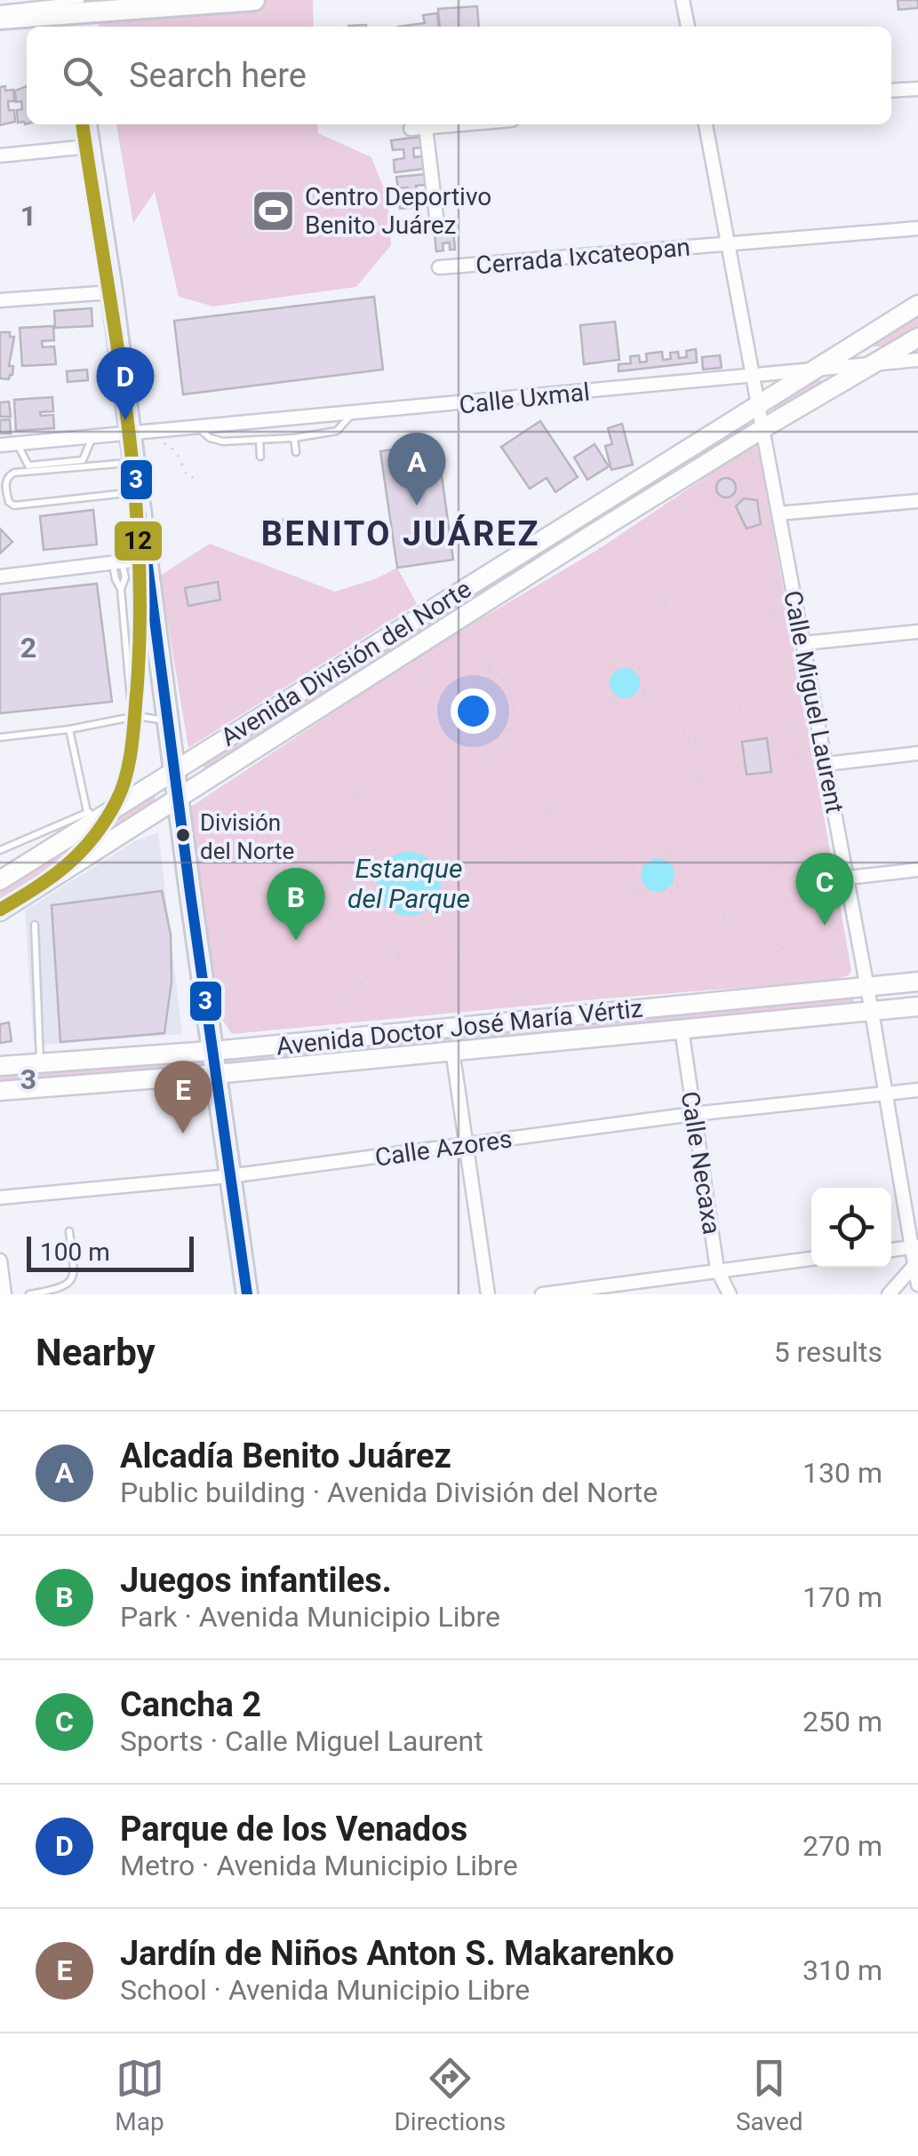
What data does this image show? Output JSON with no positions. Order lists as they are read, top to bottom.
{
  "streets": {
    "main road": ["Avenida División del Norte", "Avenida Doctor José María Vértiz"],
    "street": [
      "Cerrada Ixcateopan",
      "Calle Uxmal",
      "Calle Miguel Laurent",
      "Calle Azores",
      "Calle Necaxa"
    ]
  },
  "crossings": [
    ["Cerrada Ixcateopan", "Calle Miguel Laurent"],
    ["Calle Uxmal", "Avenida División del Norte"],
    ["Calle Uxmal", "Calle Miguel Laurent"],
    ["Avenida División del Norte", "Calle Miguel Laurent"],
    ["Calle Miguel Laurent", "Avenida Doctor José María Vértiz"],
    ["Calle Miguel Laurent", "Calle Azores"],
    ["Avenida Doctor José María Vértiz", "Calle Necaxa"],
    ["Calle Azores", "Calle Necaxa"]
  ],
  "districts": ["BENITO JUÁREZ"],
  "water": ["Estanque del Parque"],
  "places": {
    "sports": ["Centro Deportivo Benito Juárez"],
    "other": ["División del Norte"]
  },
  "lines": ["transit line 12", "transit line 3"],
  "scale_bar": "100 m",
  "page": {
    "search": "Search here",
    "pins": [
      "D",
      "A",
      "C",
      "B",
      "E"
    ],
    "scale": "100 m",
    "heading": ["Nearby", "5 results"],
    "list": [
      {
        "mark": "A",
        "name": "Alcadía Benito Juárez",
        "note": "Public building · Avenida División del Norte",
        "value": "130 m"
      },
      {
        "mark": "B",
        "name": "Juegos infantiles.",
        "note": "Park · Avenida Municipio Libre",
        "value": "170 m"
      },
      {
        "mark": "C",
        "name": "Cancha 2",
        "note": "Sports · Calle Miguel Laurent",
        "value": "250 m"
      },
      {
        "mark": "D",
        "name": "Parque de los Venados",
        "note": "Metro · Avenida Municipio Libre",
        "value": "270 m"
      },
      {
        "mark": "E",
        "name": "Jardín de Niños Anton S. Makarenko",
        "note": "School · Avenida Municipio Libre",
        "value": "310 m"
      }
    ],
    "nav": ["Map", "Directions", "Saved"]
  },
  "grid": {
    "rows": ["1", "2", "3"]
  }
}
